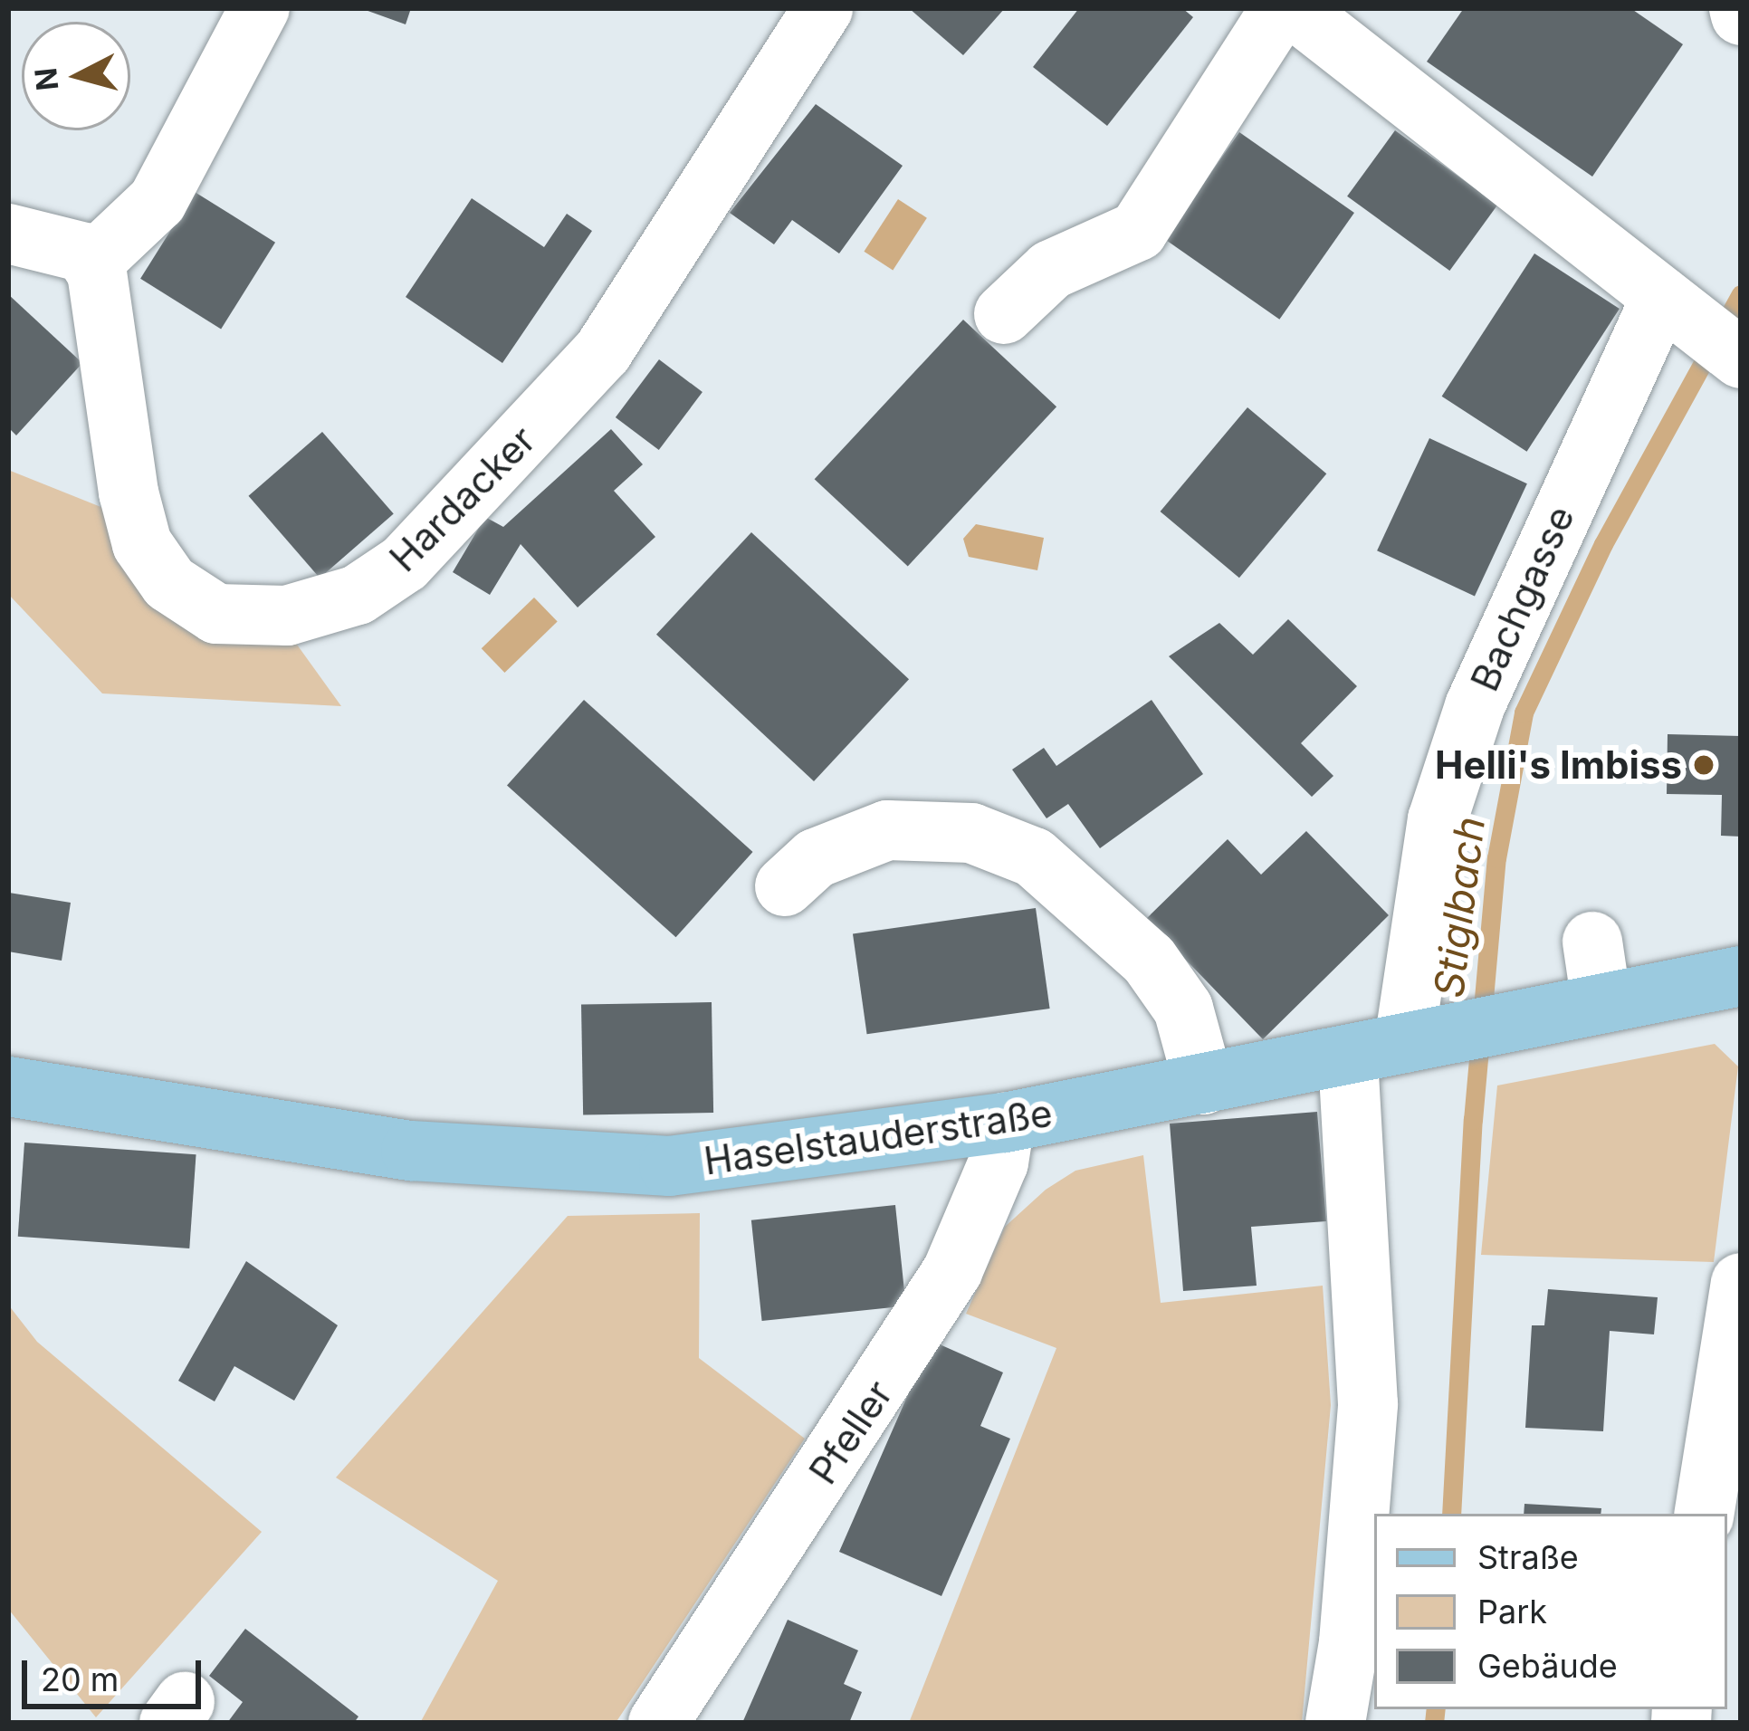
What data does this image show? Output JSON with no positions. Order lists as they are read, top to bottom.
{
  "streets": {
    "main road": ["Haselstauderstraße"],
    "street": ["Hardacker", "Bachgasse", "Pfeller"]
  },
  "crossings": [
    ["Bachgasse", "Haselstauderstraße"],
    ["Haselstauderstraße", "Pfeller"]
  ],
  "water": ["Stiglbach"],
  "places": ["Helli's Imbiss"],
  "legend": ["Straße", "Park", "Gebäude"],
  "scale_bar": "20 m",
  "north": "left"
}
